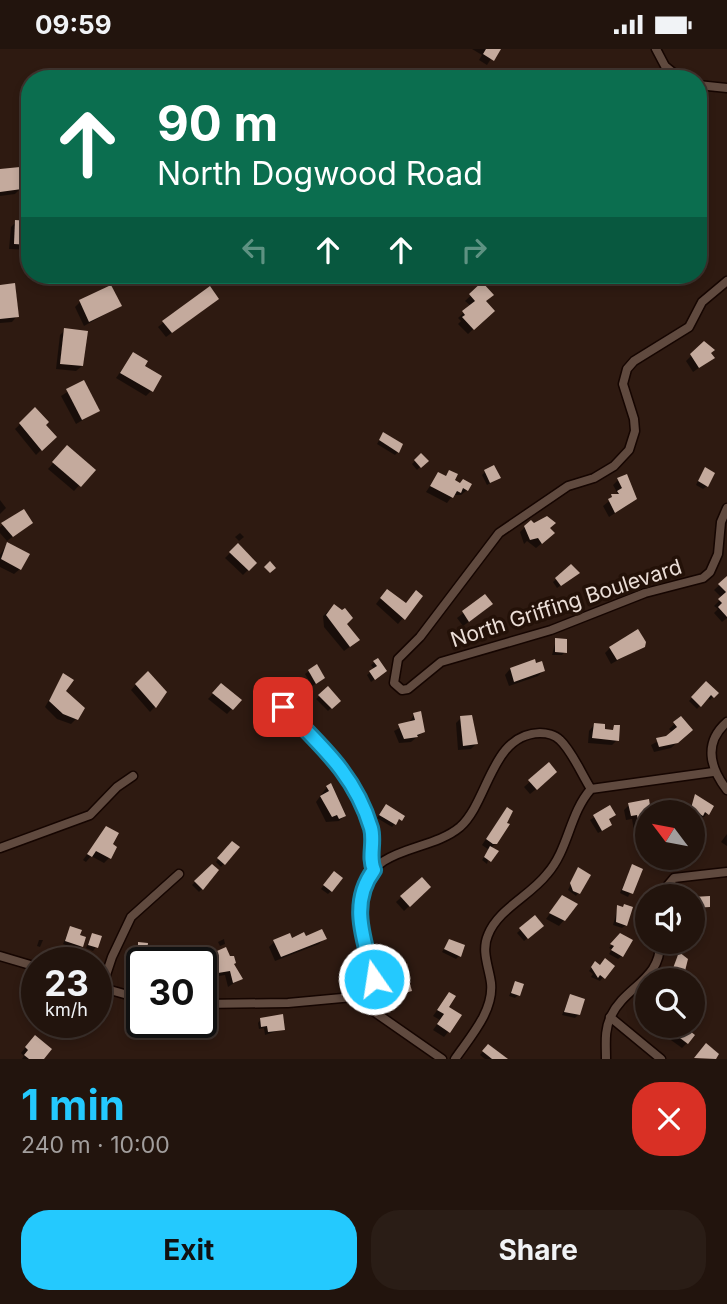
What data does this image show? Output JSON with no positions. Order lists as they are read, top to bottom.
{
  "streets": {
    "street": ["North Griffing Boulevard"]
  },
  "north": "top left",
  "page": {
    "status": "09:59",
    "turn": ["90 m", "North Dogwood Road"],
    "speed": "23 km/h",
    "limit": "30",
    "heading": ["1 min", "240 m · 10:00"],
    "buttons": ["Exit", "Share"]
  }
}
